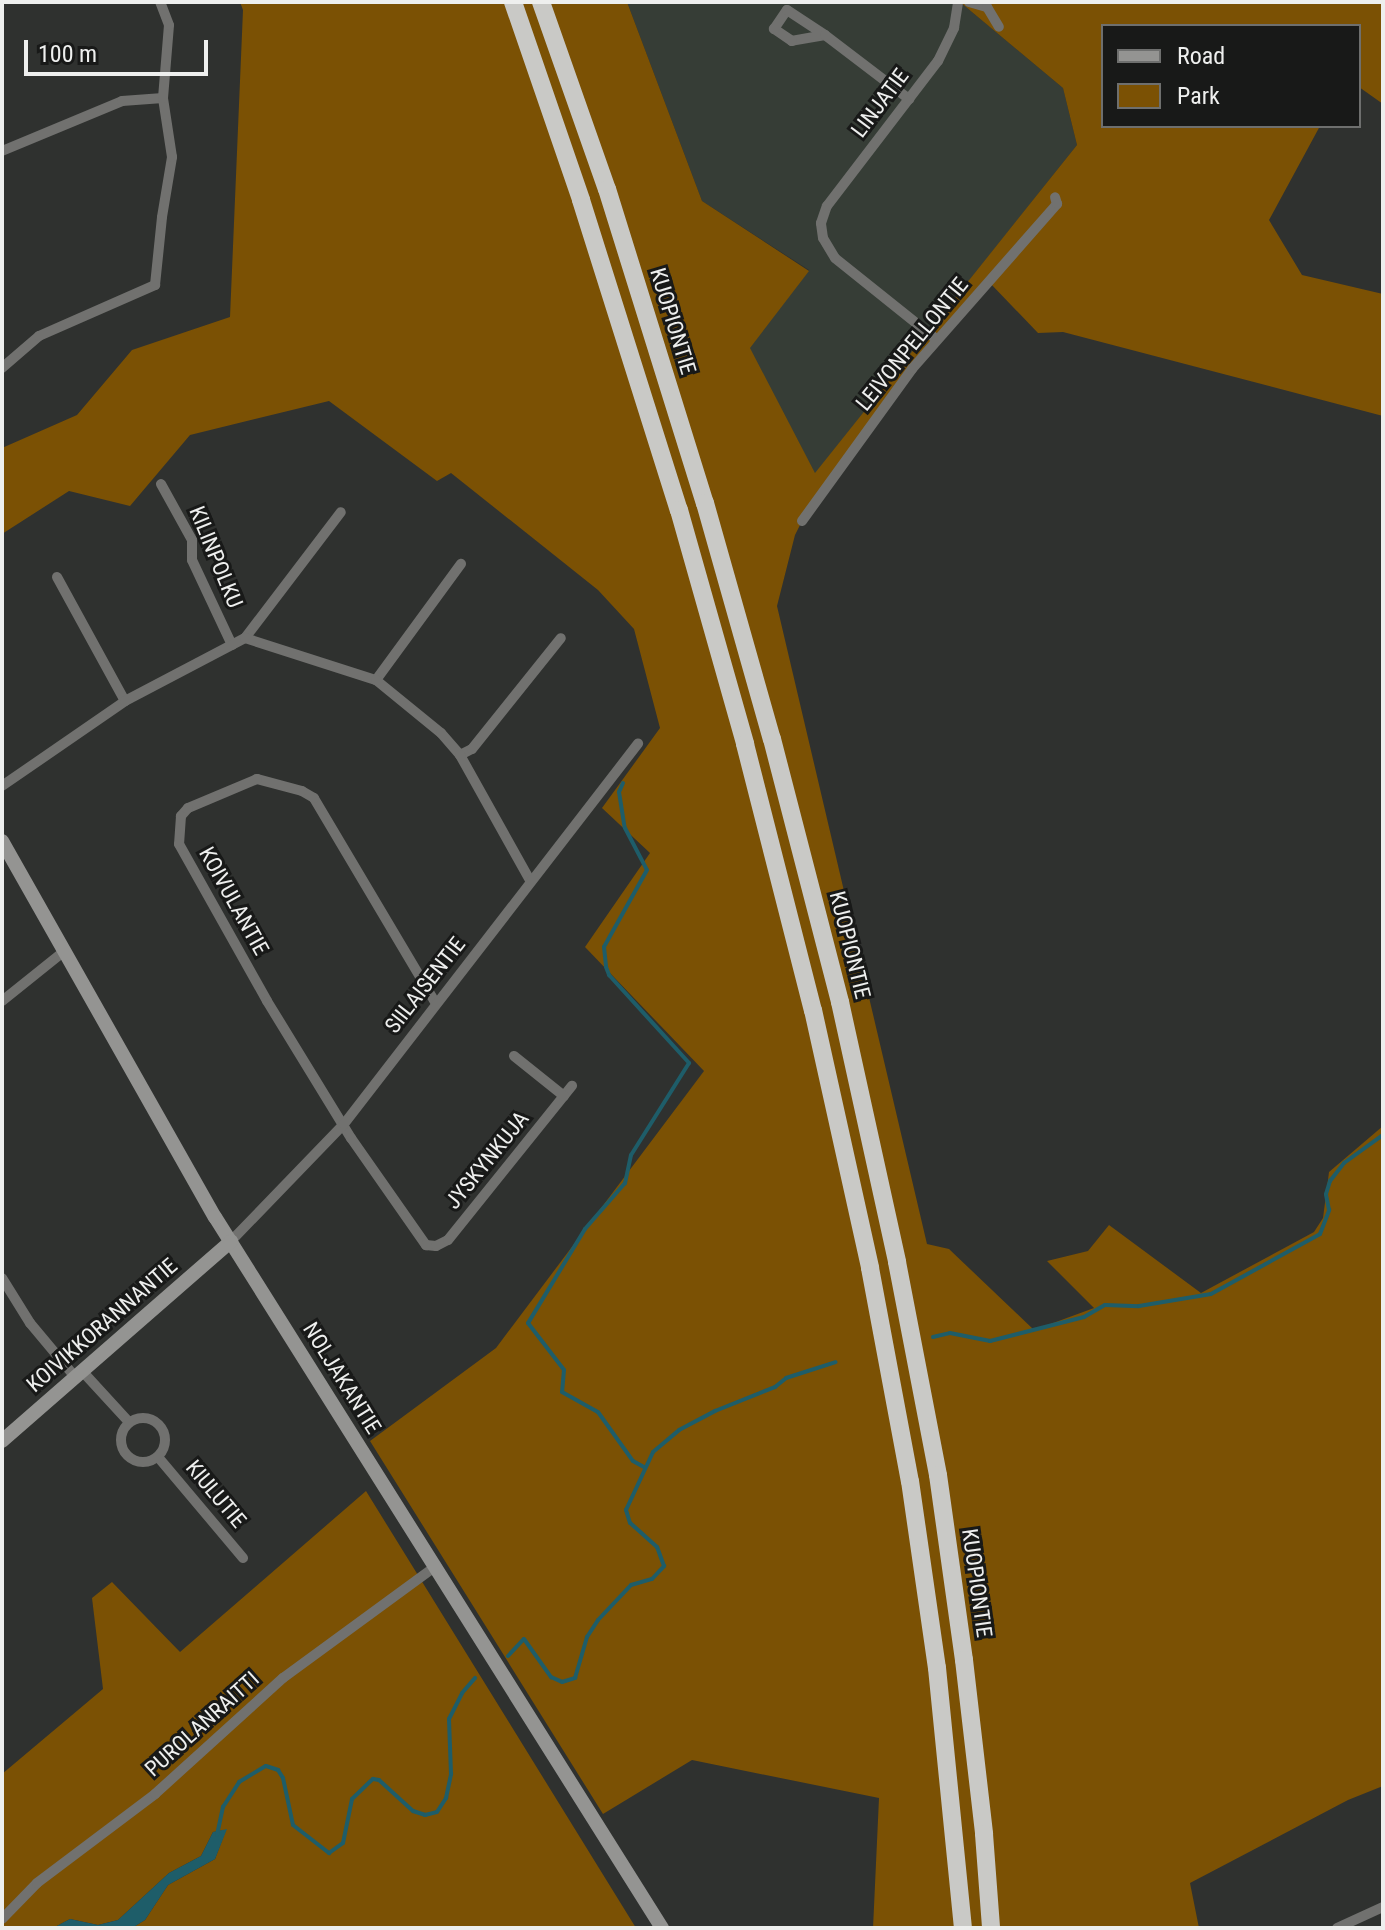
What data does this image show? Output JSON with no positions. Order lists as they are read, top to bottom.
{
  "streets": {
    "highway": ["KUOPIONTIE"],
    "main road": ["KOIVIKKORANNANTIE", "NOLJAKANTIE"],
    "street": [
      "LINJATIE",
      "LEIVONPELLONTIE",
      "KILINPOLKU",
      "KOIVULANTIE",
      "SIILAISENTIE",
      "JYSKYNKUJA",
      "KIULUTIE",
      "PUROLANRAITTI"
    ]
  },
  "crossings": [
    ["LINJATIE", "LEIVONPELLONTIE"],
    ["KOIVULANTIE", "SIILAISENTIE"],
    ["KOIVULANTIE", "JYSKYNKUJA"],
    ["SIILAISENTIE", "JYSKYNKUJA"],
    ["SIILAISENTIE", "KOIVIKKORANNANTIE"],
    ["SIILAISENTIE", "NOLJAKANTIE"],
    ["KOIVIKKORANNANTIE", "NOLJAKANTIE"],
    ["NOLJAKANTIE", "PUROLANRAITTI"]
  ],
  "legend": ["Road", "Park"],
  "scale_bar": "100 m"
}
